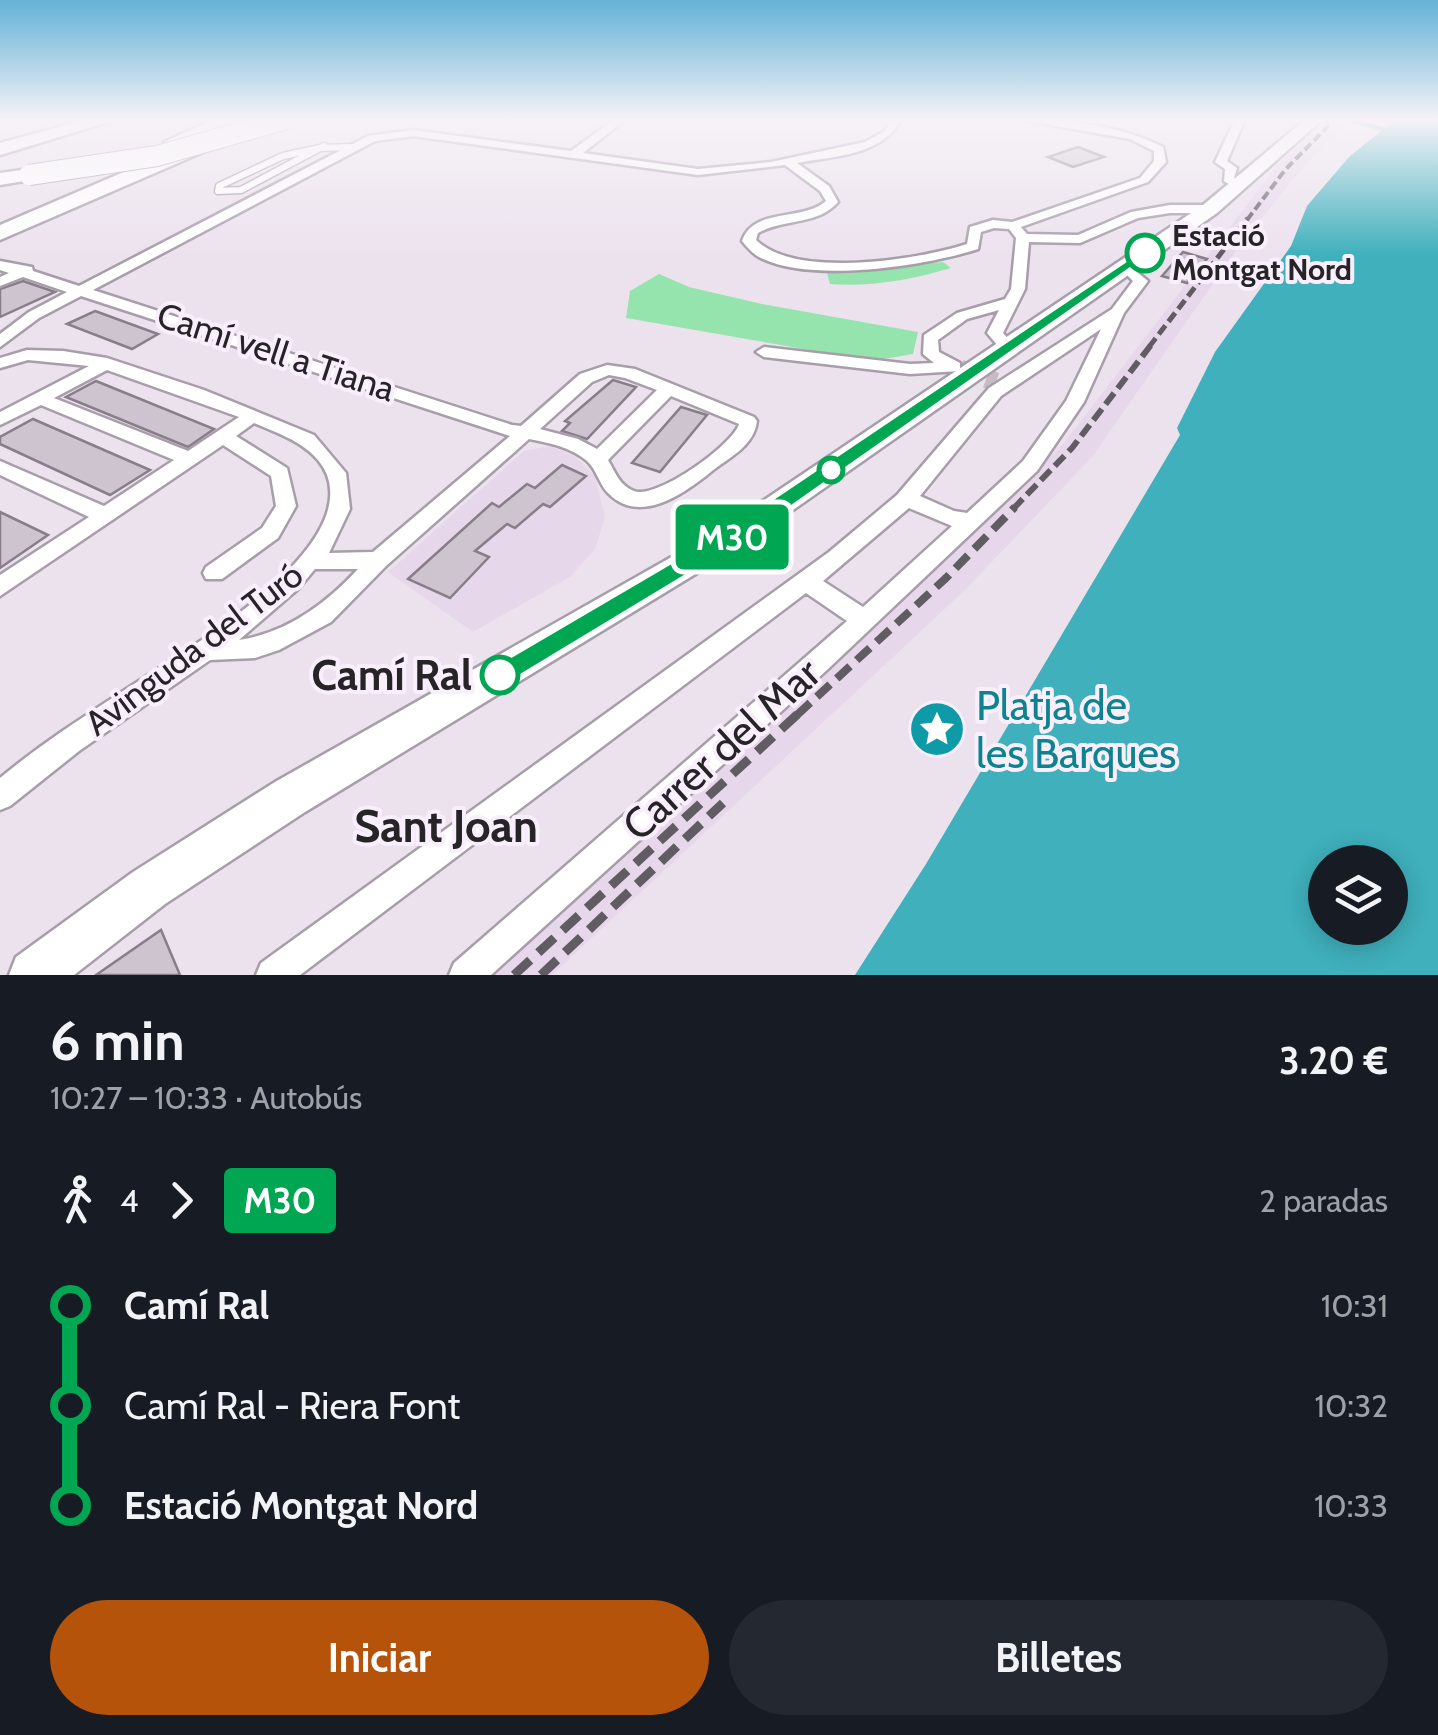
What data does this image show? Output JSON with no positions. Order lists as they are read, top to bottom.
{
  "streets": {
    "street": ["Camí vell a Tiana", "Avinguda del Turó", "Carrer del Mar"]
  },
  "districts": ["Sant Joan"],
  "places": {
    "other": ["Estació Montgat Nord", "Camí Ral"],
    "place": ["Platja de les Barques"]
  },
  "lines": ["bus line M30"],
  "page": {
    "on_map": "M30",
    "heading": ["6 min", "10:27 – 10:33 · Autobús", "3.20 €"],
    "legs": ["4", "M30", "2 paradas"],
    "list": [
      {
        "name": "Camí Ral",
        "value": "10:31"
      },
      {
        "name": "Camí Ral - Riera Font",
        "value": "10:32"
      },
      {
        "name": "Estació Montgat Nord",
        "value": "10:33"
      }
    ],
    "buttons": ["Iniciar", "Billetes"]
  }
}
